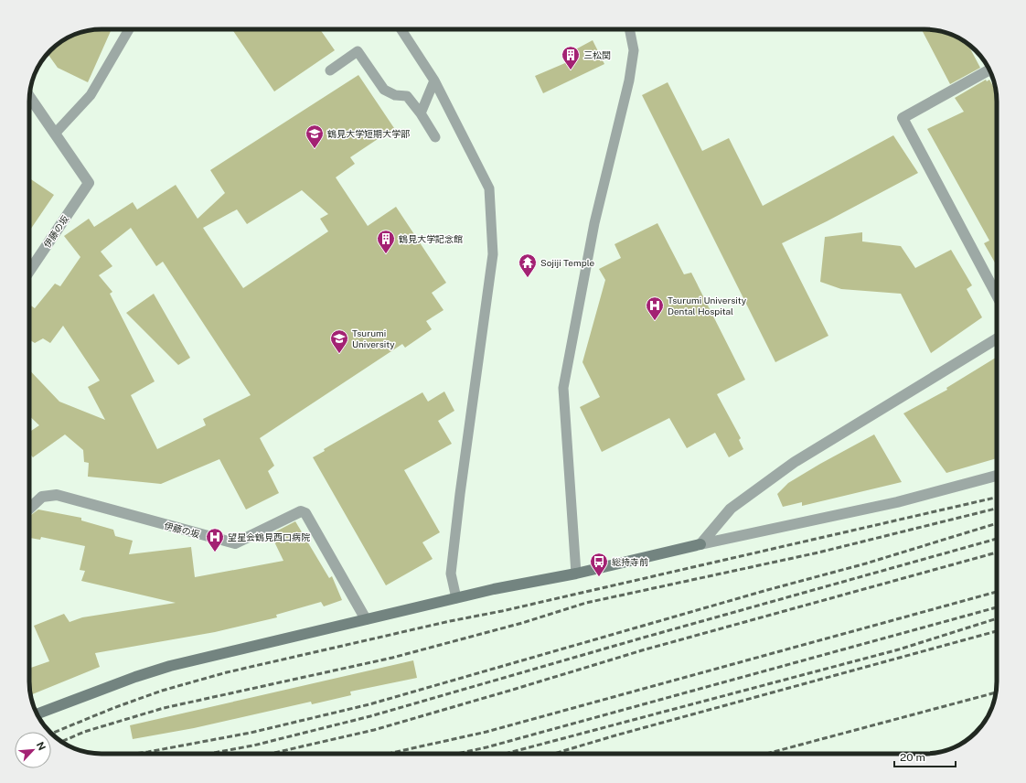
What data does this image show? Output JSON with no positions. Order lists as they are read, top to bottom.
{
  "streets": {
    "street": ["伊藤の坂"]
  },
  "places": {
    "building": ["三松関", "鶴見大学記念館"],
    "school or university": ["鶴見大学短期大学部", "Tsurumi University"],
    "temple": ["Sojiji Temple"],
    "hospital": ["Tsurumi University Dental Hospital", "望星会鶴見西口病院"],
    "bus stop": ["総持寺前"]
  },
  "scale_bar": "20 m",
  "north": "top right"
}
